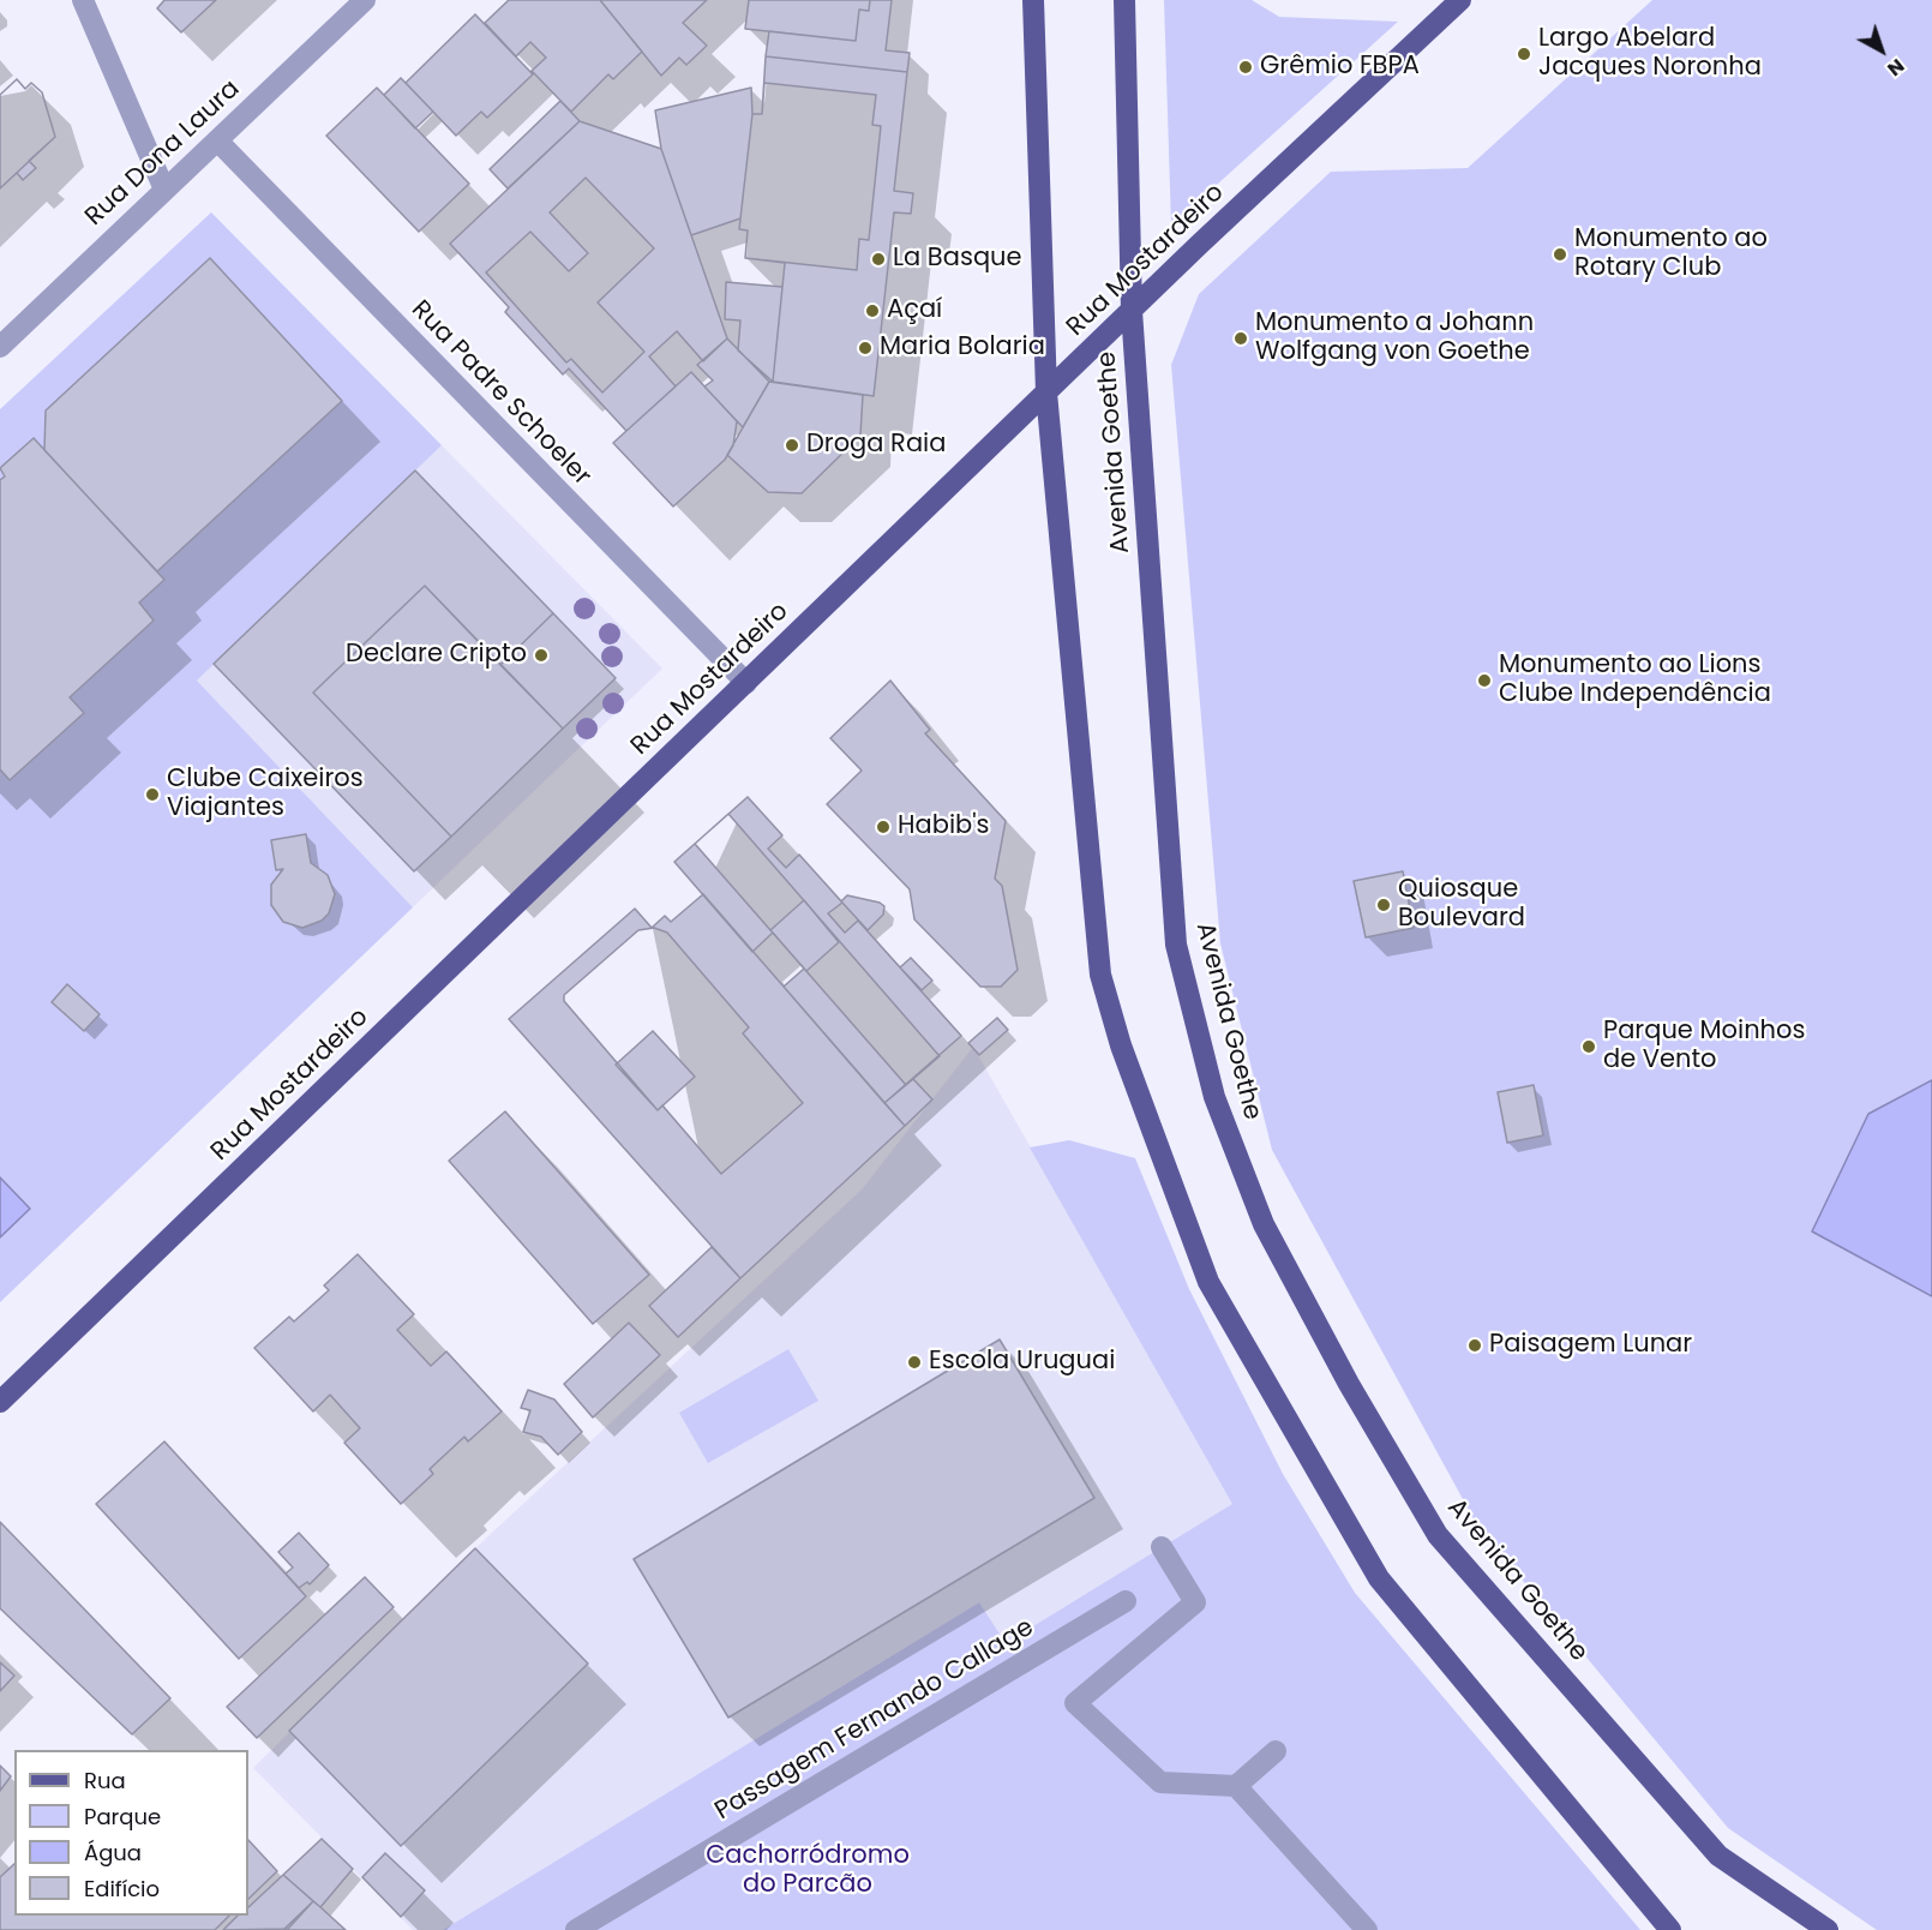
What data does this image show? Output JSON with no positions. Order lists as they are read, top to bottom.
{
  "streets": {
    "main road": ["Rua Mostardeiro", "Avenida Goethe"],
    "street": ["Rua Dona Laura", "Rua Padre Schoeler", "Passagem Fernando Callage"]
  },
  "crossings": [
    ["Rua Dona Laura", "Rua Padre Schoeler"],
    ["Rua Mostardeiro", "Rua Padre Schoeler"],
    ["Rua Mostardeiro", "Avenida Goethe"]
  ],
  "parks": ["Cachorródromo do Parcão"],
  "places": [
    "Largo Abelard Jacques Noronha",
    "Grêmio FBPA",
    "Monumento ao Rotary Club",
    "La Basque",
    "Açaí",
    "Monumento a Johann Wolfgang von Goethe",
    "Maria Bolaria",
    "Droga Raia",
    "Declare Cripto",
    "Monumento ao Lions Clube Independência",
    "Clube Caixeiros Viajantes",
    "Habib's",
    "Quiosque Boulevard",
    "Parque Moinhos de Vento",
    "Paisagem Lunar",
    "Escola Uruguai"
  ],
  "legend": [
    "Rua",
    "Parque",
    "Água",
    "Edifício"
  ],
  "north": "bottom right"
}
